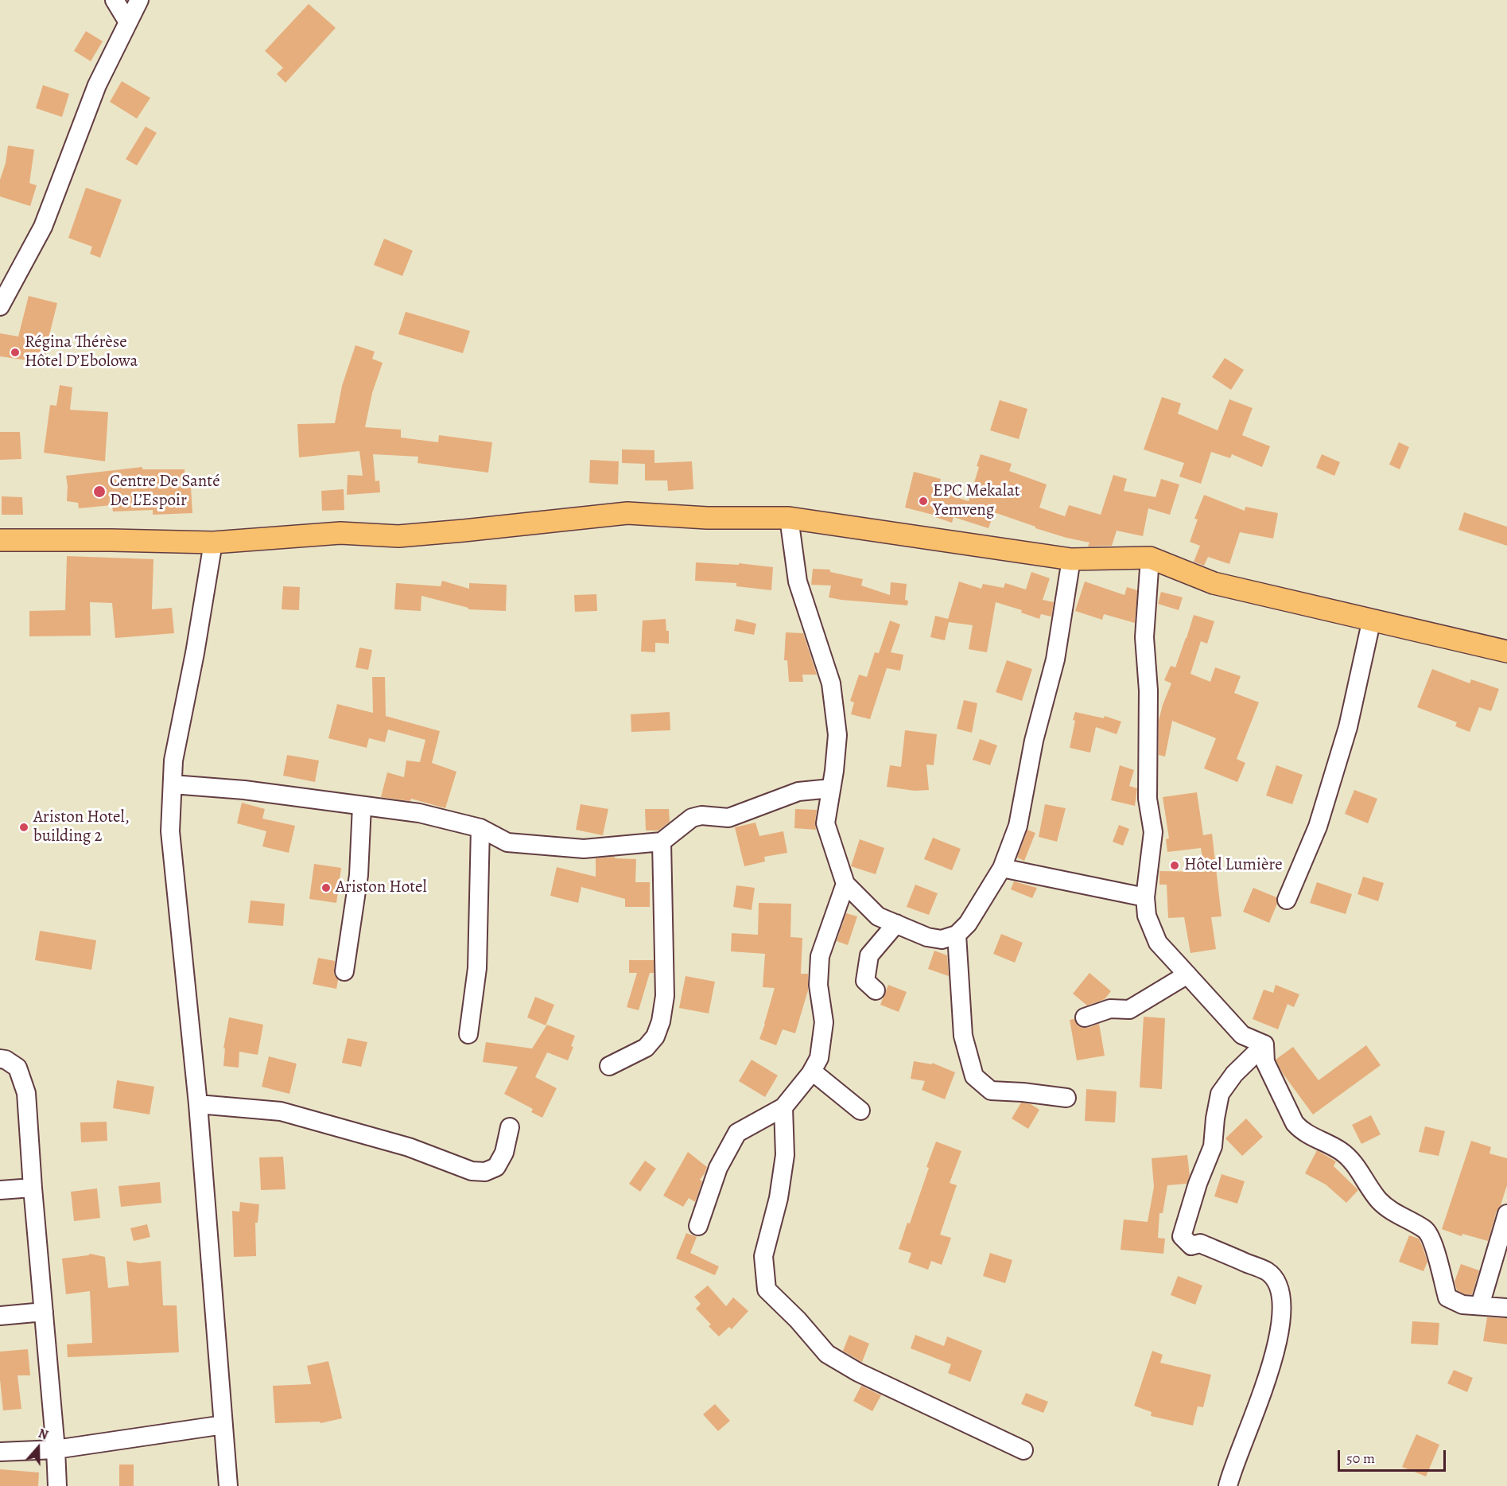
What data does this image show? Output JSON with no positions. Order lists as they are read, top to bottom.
{
  "places": [
    "Régina Thérèse Hôtel D’Ebolowa",
    "Centre De Santé De L’Espoir",
    "EPC Mekalat Yemveng",
    "Ariston Hotel, building 2",
    "Hôtel Lumière",
    "Ariston Hotel"
  ],
  "scale_bar": "50 m",
  "north": "top"
}
